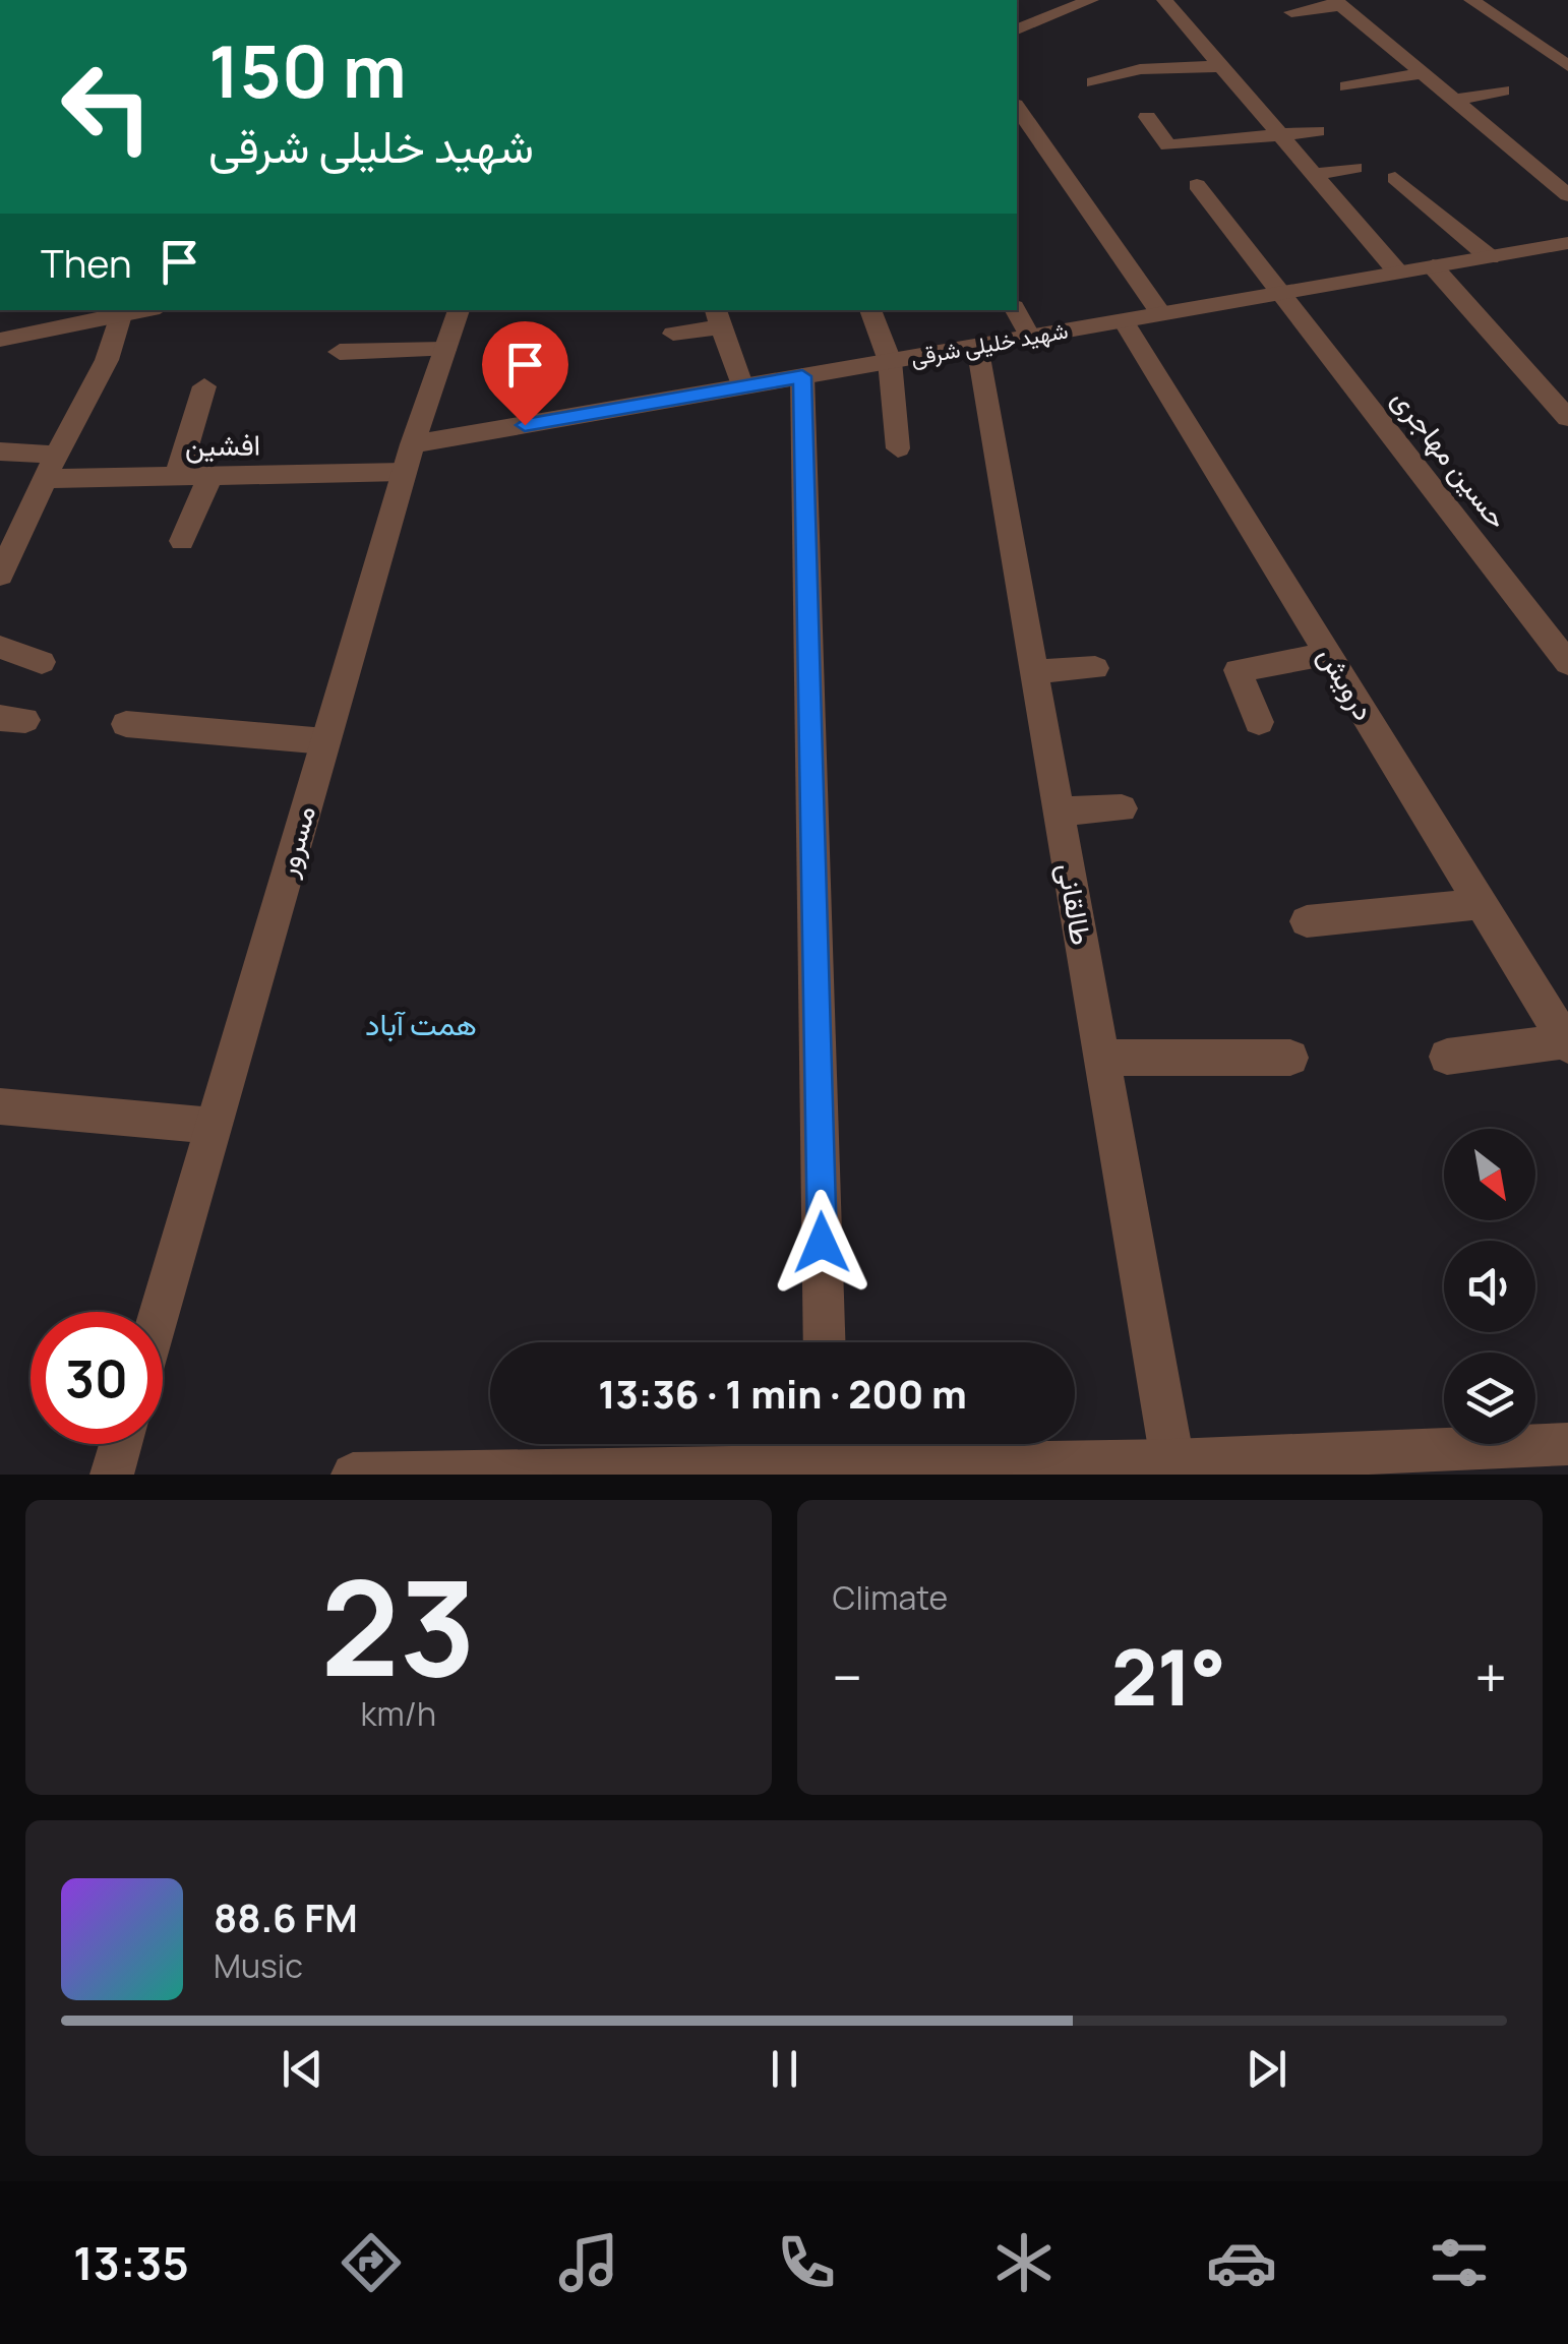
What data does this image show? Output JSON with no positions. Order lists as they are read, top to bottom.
{
  "streets": {
    "street": [
      "شهید خلیلی شرقی",
      "افشین",
      "حسین مهاجری",
      "درویش",
      "مسرور",
      "طالقانی"
    ]
  },
  "crossings": [
    ["شهید خلیلی شرقی", "افشین"],
    ["شهید خلیلی شرقی", "حسین مهاجری"],
    ["شهید خلیلی شرقی", "درویش"],
    ["شهید خلیلی شرقی", "مسرور"],
    ["شهید خلیلی شرقی", "طالقانی"],
    ["افشین", "مسرور"]
  ],
  "districts": ["همت آباد"],
  "north": "bottom right",
  "page": {
    "turn": ["150 m", "شهید خلیلی شرقی"],
    "then": "Then",
    "limit": "30",
    "trip": "13:36 · 1 min · 200 m",
    "tile": [
      ["23", "km/h"],
      "Climate"
    ],
    "heat": ["−", "21°", "+"],
    "song": ["88.6 FM", "Music"],
    "tabs": "13:35"
  }
}
